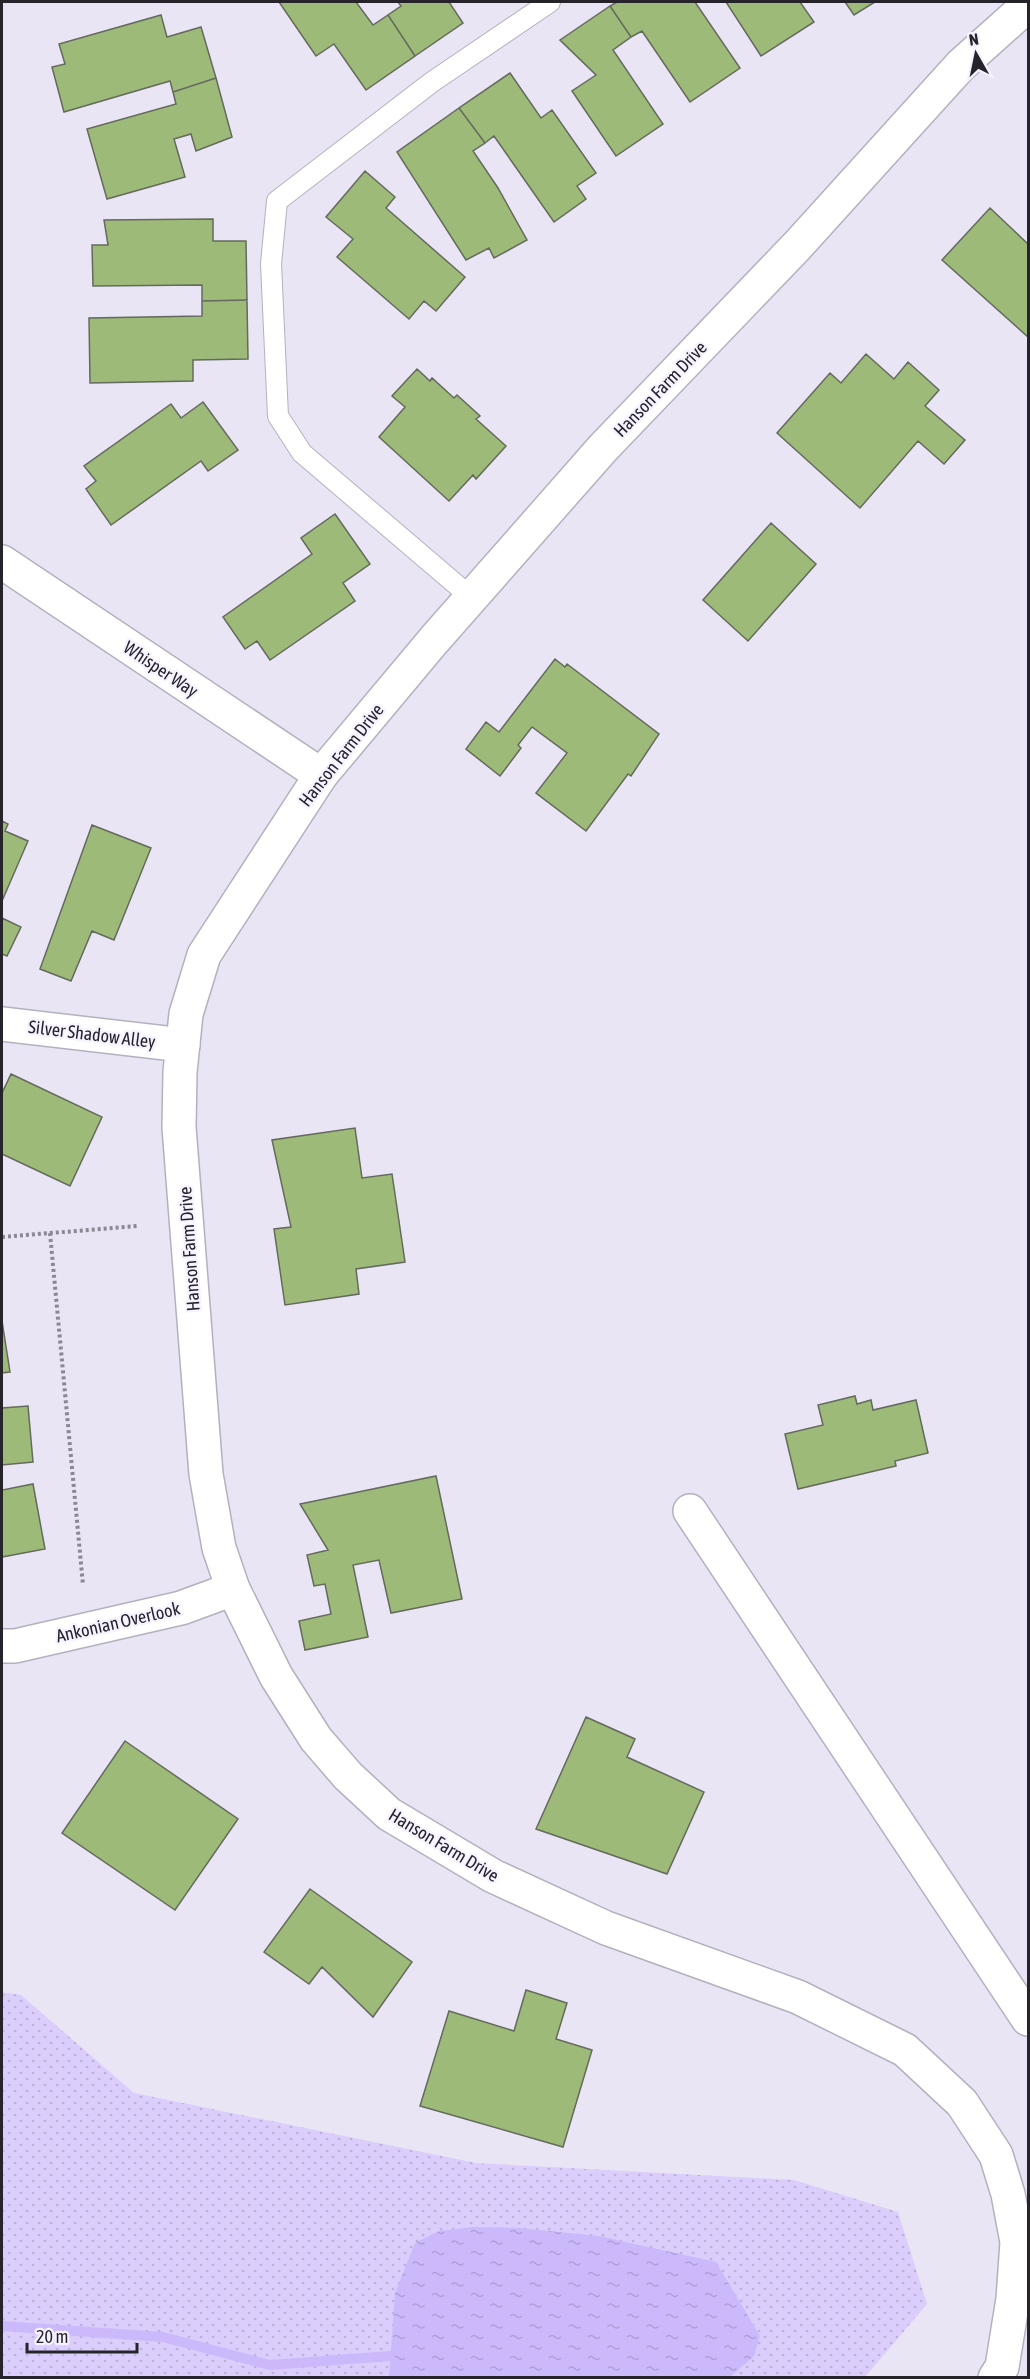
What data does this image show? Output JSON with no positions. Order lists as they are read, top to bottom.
{
  "streets": {
    "street": [
      "Hanson Farm Drive",
      "Whisper Way",
      "Silver Shadow Alley",
      "Ankonian Overlook"
    ]
  },
  "crossings": [
    ["Hanson Farm Drive", "Whisper Way"],
    ["Hanson Farm Drive", "Silver Shadow Alley"],
    ["Hanson Farm Drive", "Ankonian Overlook"]
  ],
  "scale_bar": "20 m",
  "north": "top"
}
